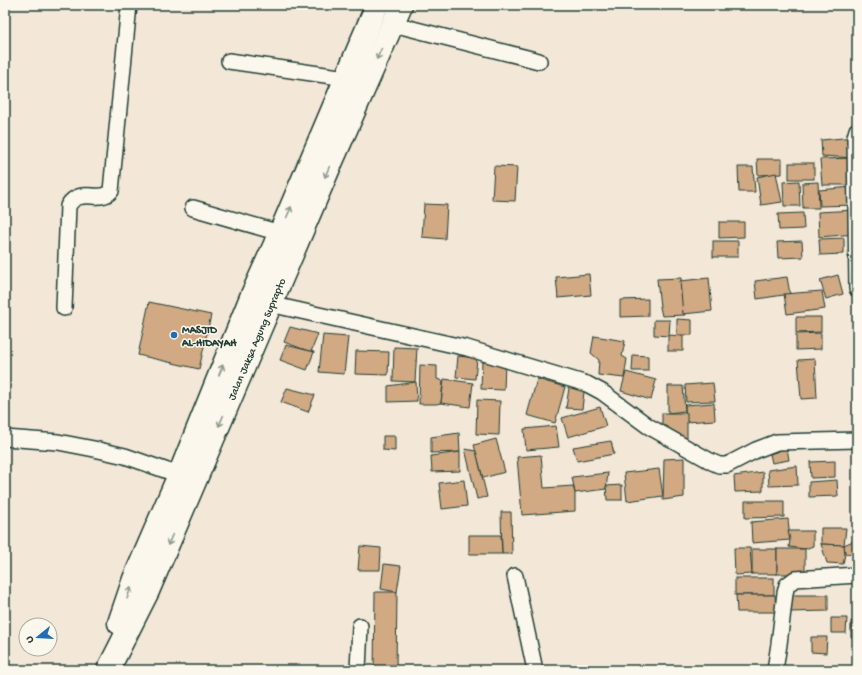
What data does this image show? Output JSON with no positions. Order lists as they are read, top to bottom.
{
  "streets": {
    "highway": ["Jalan Jaksa Agung Suprapto"]
  },
  "places": ["MASJID AL-HIDAYAH"],
  "north": "left"
}
